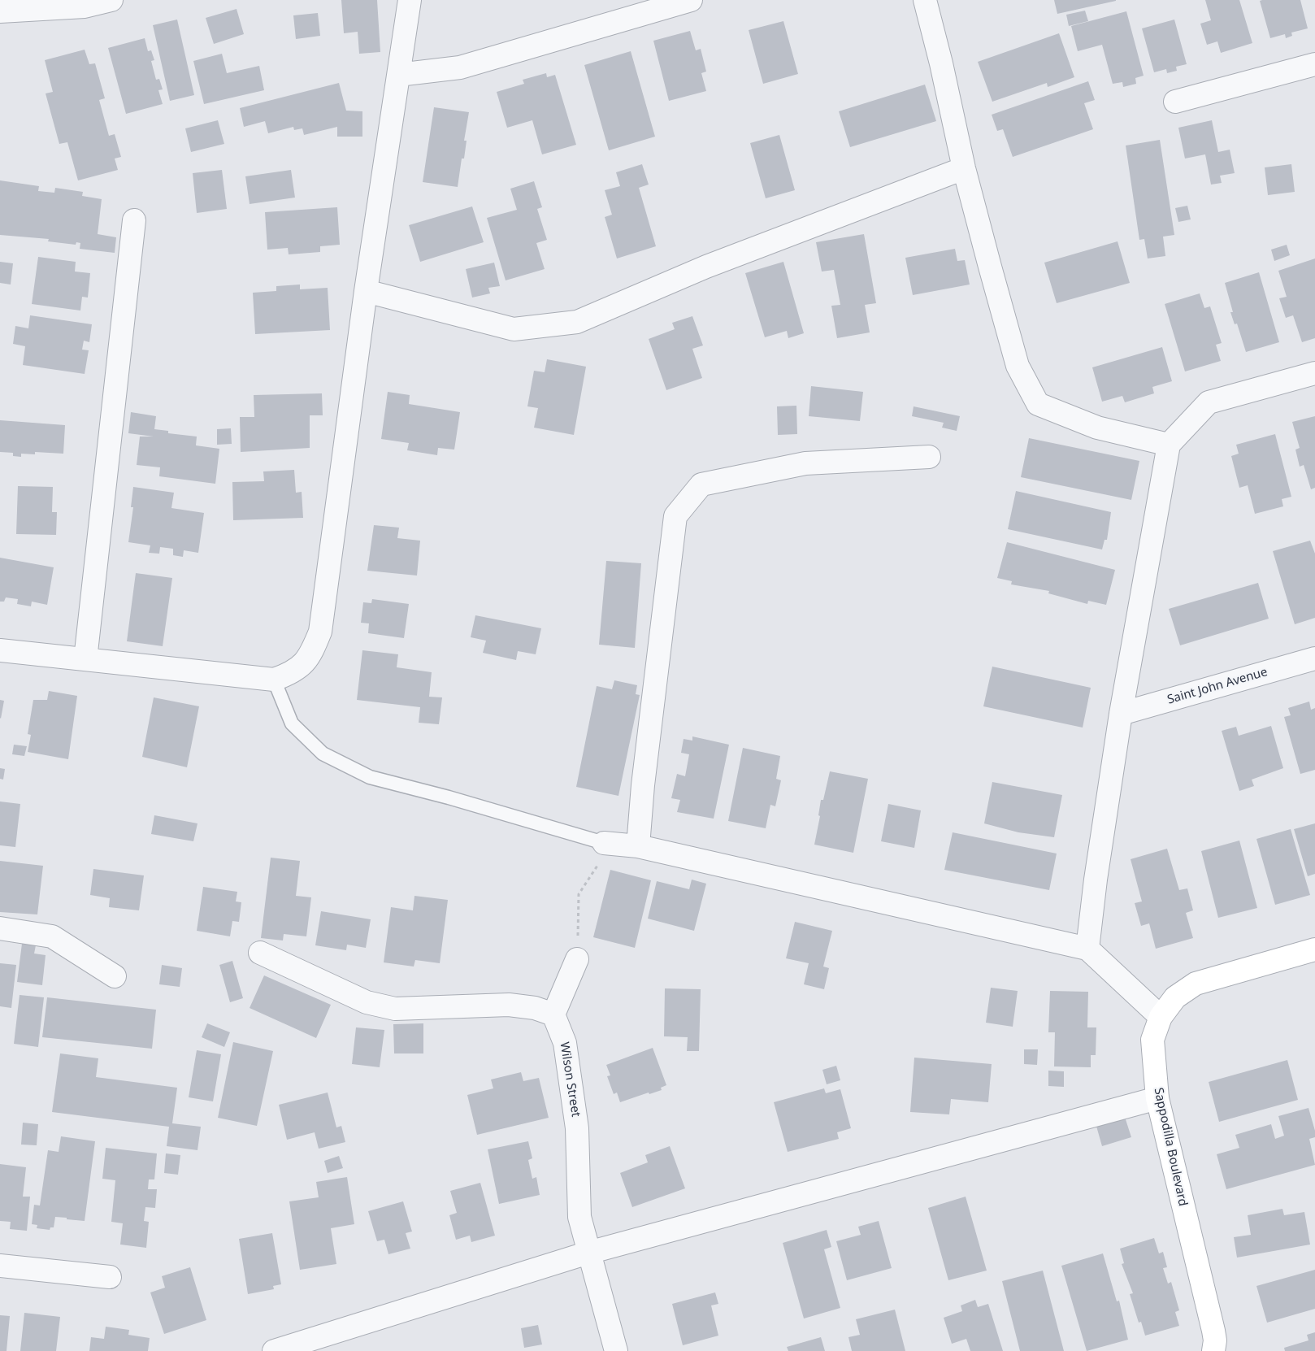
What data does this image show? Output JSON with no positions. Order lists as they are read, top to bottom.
{
  "streets": {
    "street": ["Saint John Avenue", "Wilson Street", "Sappodilla Boulevard"]
  }
}
